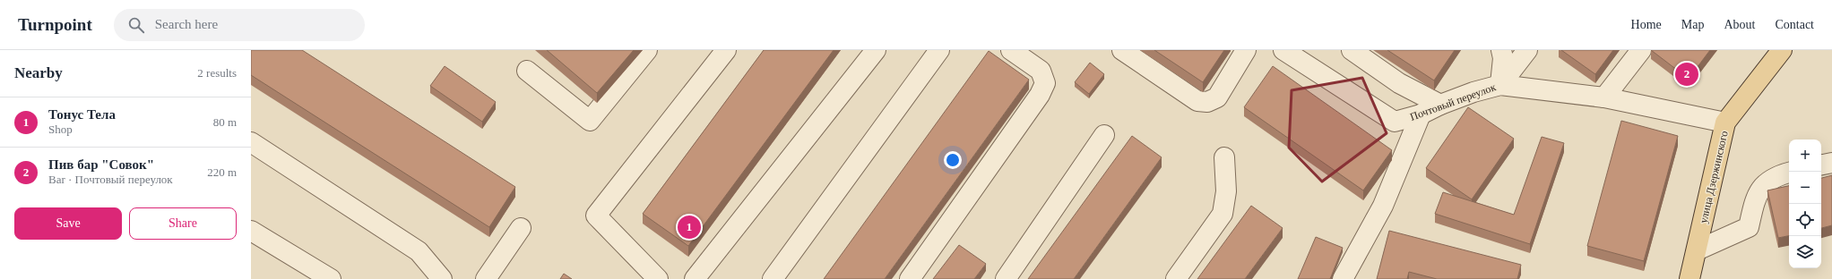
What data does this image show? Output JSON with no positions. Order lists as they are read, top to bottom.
{
  "streets": {
    "main road": ["улица Дзержинского"],
    "street": ["Почтовый переулок"]
  },
  "crossings": [
    ["Почтовый переулок", "улица Дзержинского"]
  ],
  "page": {
    "header": "Turnpoint",
    "search": "Search here",
    "nav": [
      "Home",
      "Map",
      "About",
      "Contact"
    ],
    "heading": ["Nearby", "2 results"],
    "pins": ["2", "1"],
    "list": [
      {
        "mark": "1",
        "name": "Тонус Тела",
        "note": "Shop",
        "value": "80 m"
      },
      {
        "mark": "2",
        "name": "Пив бар \"Совок\"",
        "note": "Bar · Почтовый переулок",
        "value": "220 m"
      }
    ],
    "map_buttons": ["+", "−"],
    "buttons": ["Save", "Share"]
  }
}
